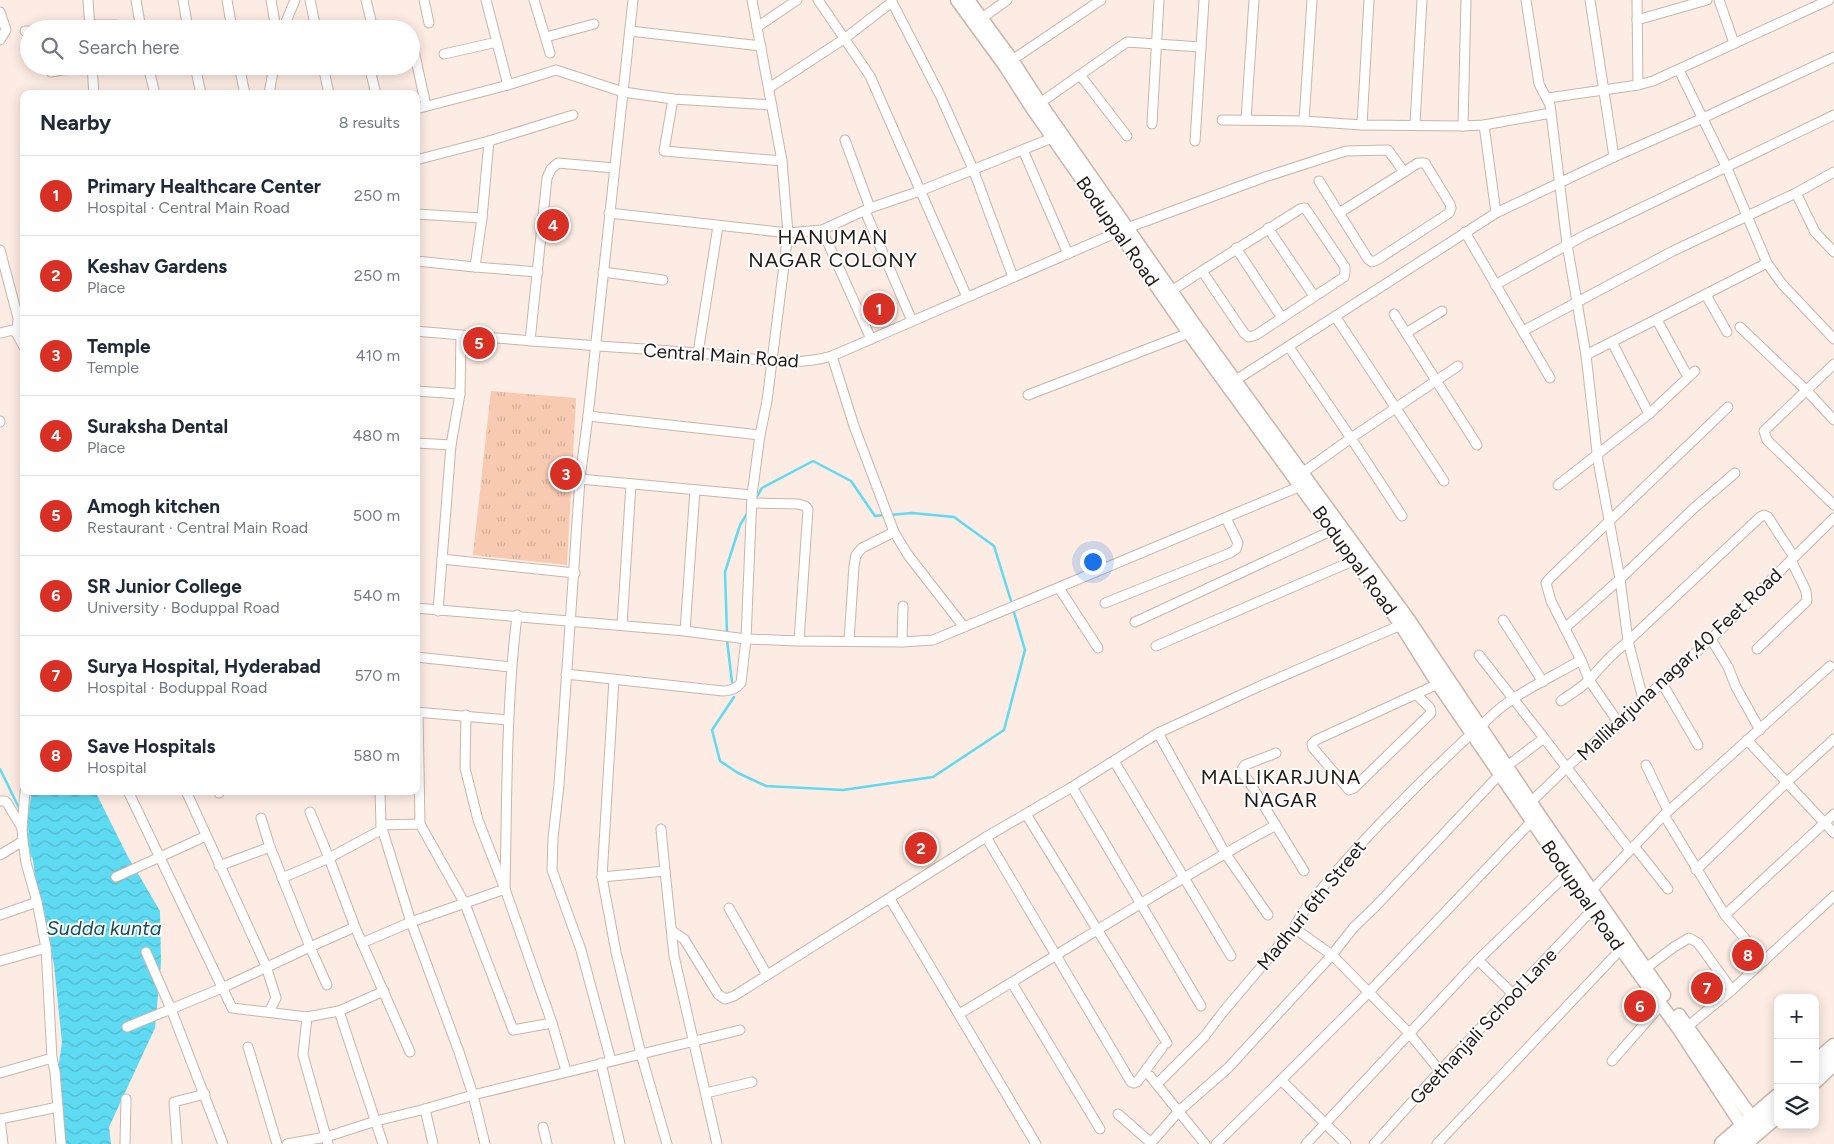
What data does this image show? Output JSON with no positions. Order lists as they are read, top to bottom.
{
  "streets": {
    "street": [
      "Boduppal Road",
      "Central Main Road",
      "Mallikarjuna nagar,40 Feet Road",
      "Madhuri 6th Street",
      "Geethanjali School Lane"
    ]
  },
  "crossings": [
    ["Boduppal Road", "Central Main Road"],
    ["Boduppal Road", "Mallikarjuna nagar,40 Feet Road"],
    ["Boduppal Road", "Madhuri 6th Street"],
    ["Boduppal Road", "Geethanjali School Lane"]
  ],
  "districts": ["HANUMAN NAGAR COLONY", "MALLIKARJUNA NAGAR"],
  "water": ["Sudda kunta"],
  "page": {
    "search": "Search here",
    "heading": ["Nearby", "8 results"],
    "list": [
      {
        "mark": "1",
        "name": "Primary Healthcare Center",
        "note": "Hospital · Central Main Road",
        "value": "250 m"
      },
      {
        "mark": "2",
        "name": "Keshav Gardens",
        "note": "Place",
        "value": "250 m"
      },
      {
        "mark": "3",
        "name": "Temple",
        "note": "Temple",
        "value": "410 m"
      },
      {
        "mark": "4",
        "name": "Suraksha Dental",
        "note": "Place",
        "value": "480 m"
      },
      {
        "mark": "5",
        "name": "Amogh kitchen",
        "note": "Restaurant · Central Main Road",
        "value": "500 m"
      },
      {
        "mark": "6",
        "name": "SR Junior College",
        "note": "University · Boduppal Road",
        "value": "540 m"
      },
      {
        "mark": "7",
        "name": "Surya Hospital, Hyderabad",
        "note": "Hospital · Boduppal Road",
        "value": "570 m"
      },
      {
        "mark": "8",
        "name": "Save Hospitals",
        "note": "Hospital",
        "value": "580 m"
      }
    ],
    "pins": [
      "4",
      "1",
      "5",
      "3",
      "2",
      "8",
      "7",
      "6"
    ],
    "map_buttons": ["+", "−"]
  }
}
